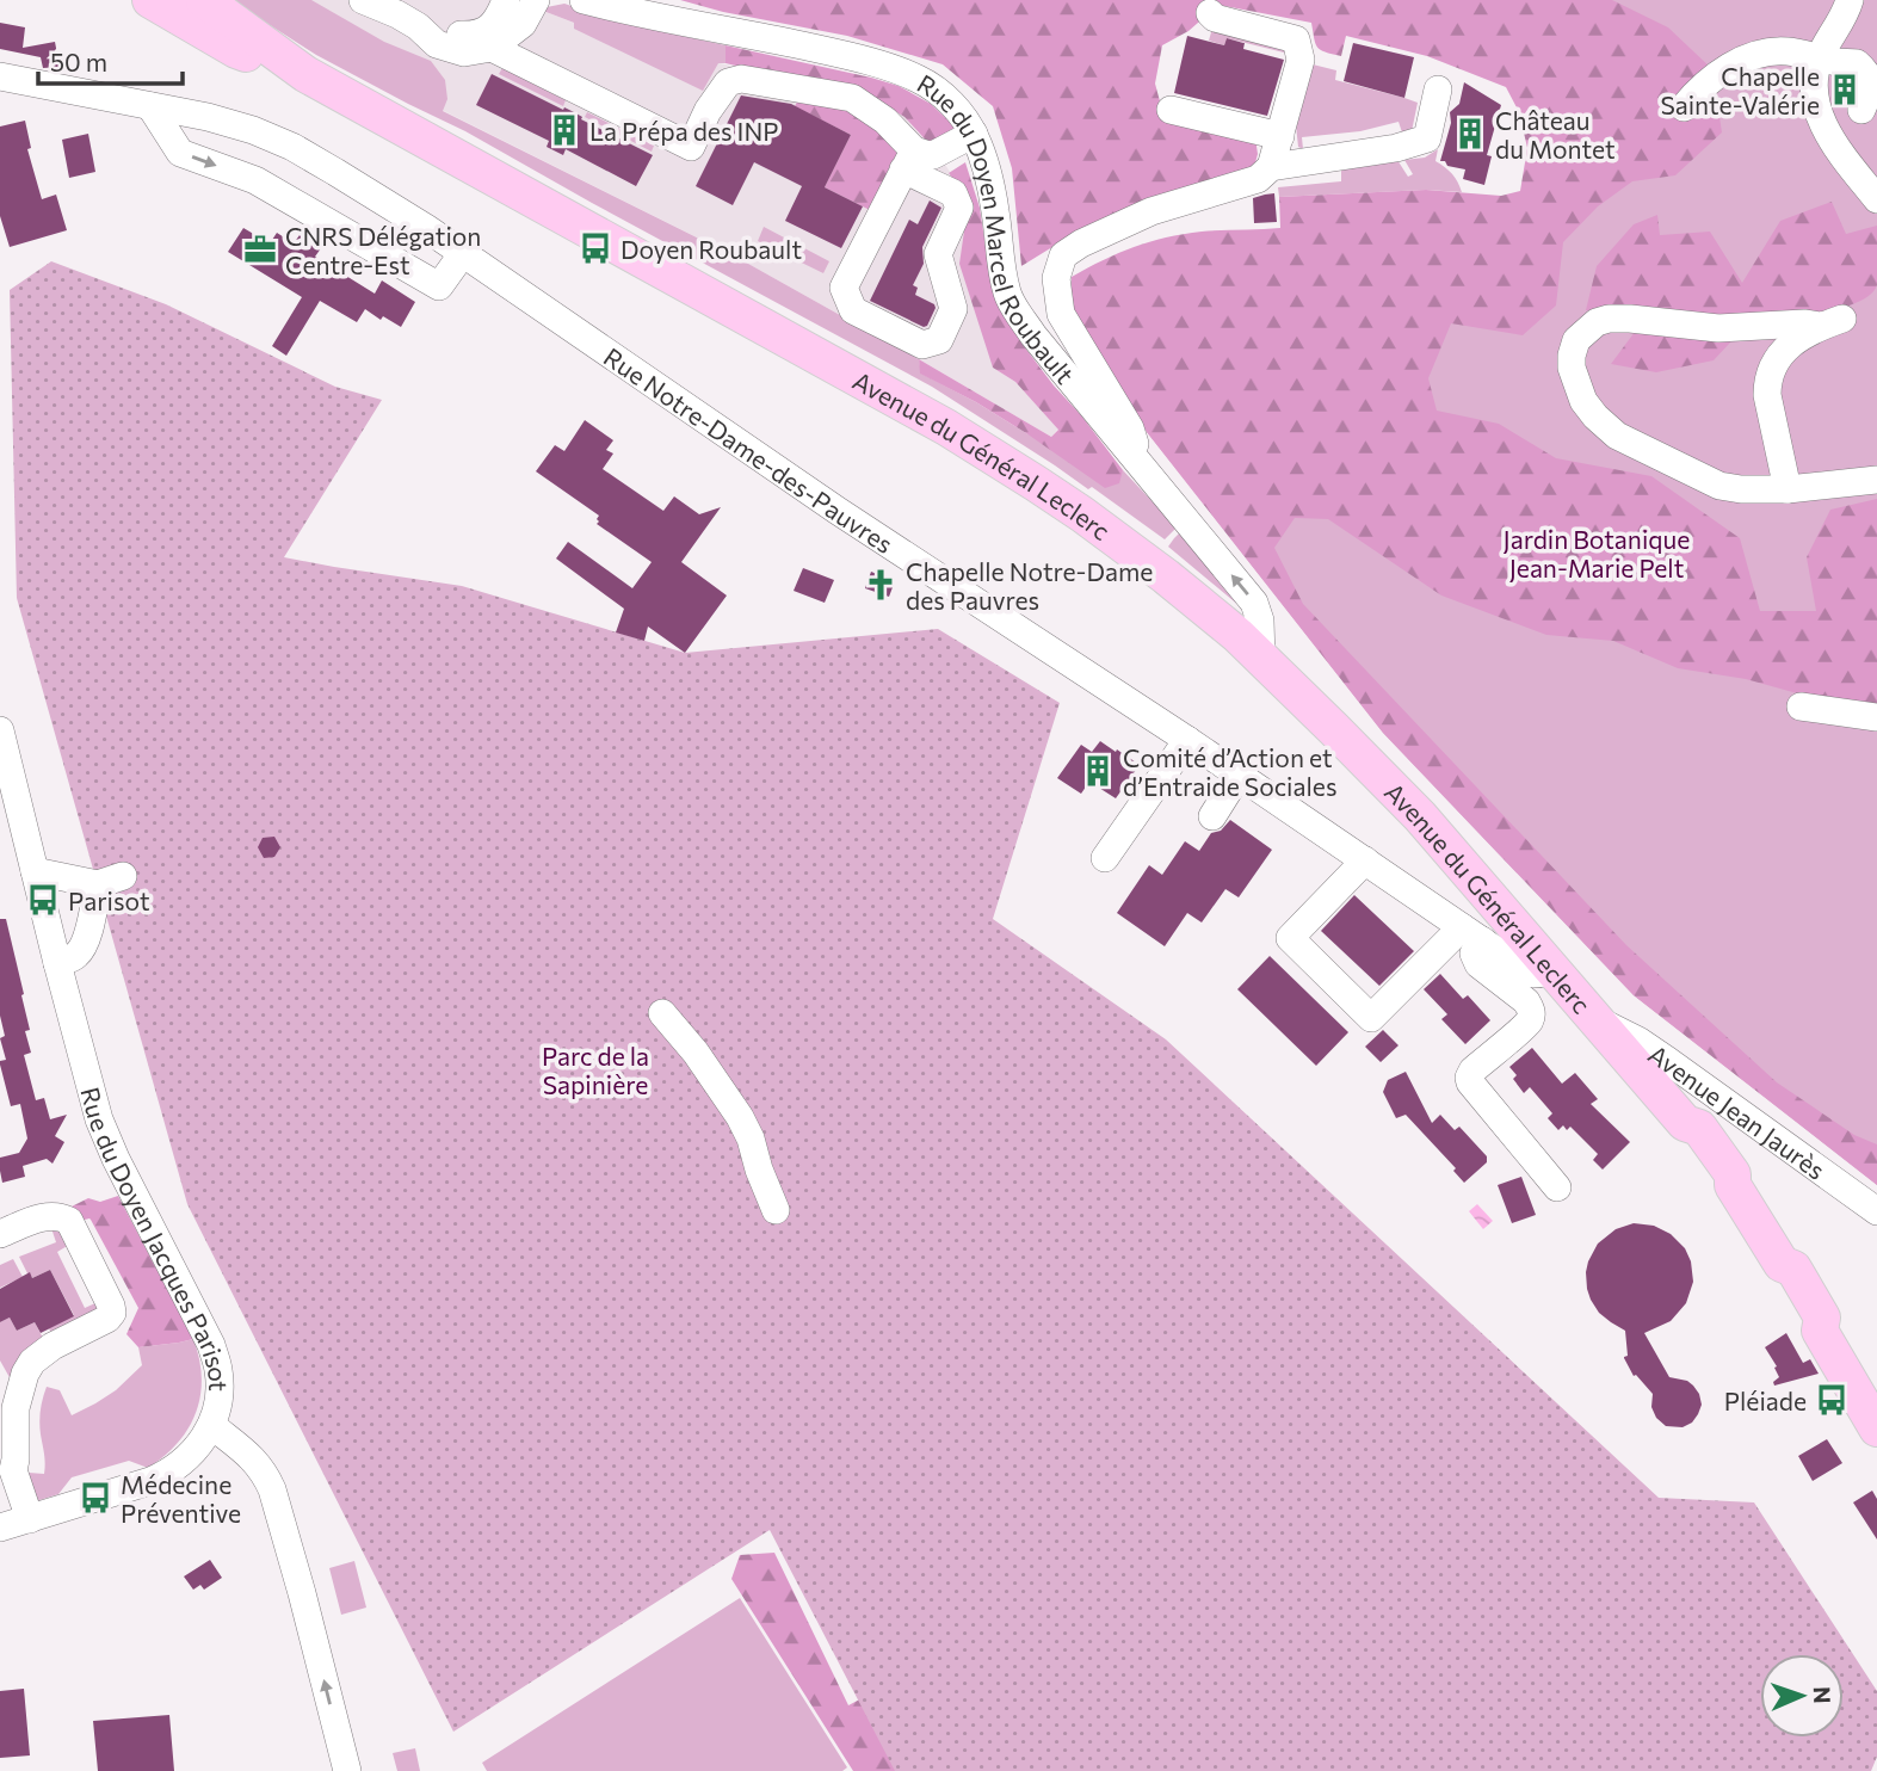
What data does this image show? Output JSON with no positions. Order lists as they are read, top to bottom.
{
  "streets": {
    "main road": ["Avenue du Général Leclerc"],
    "street": [
      "Rue du Doyen Marcel Roubault",
      "Rue Notre-Dame-des-Pauvres",
      "Avenue Jean Jaurès",
      "Rue du Doyen Jacques Parisot"
    ]
  },
  "crossings": [
    ["Rue du Doyen Marcel Roubault", "Avenue du Général Leclerc"],
    ["Rue Notre-Dame-des-Pauvres", "Avenue du Général Leclerc"],
    ["Avenue du Général Leclerc", "Avenue Jean Jaurès"]
  ],
  "parks": ["Jardin Botanique Jean-Marie Pelt", "Parc de la Sapinière"],
  "places": {
    "building": [
      "Chapelle Sainte-Valérie",
      "La Prépa des INP",
      "Château du Montet",
      "Comité d’Action et d’Entraide Sociales"
    ],
    "bus stop": [
      "Doyen Roubault",
      "Parisot",
      "Pléiade",
      "Médecine Préventive"
    ],
    "office": ["CNRS Délégation Centre-Est"],
    "church": ["Chapelle Notre-Dame des Pauvres"]
  },
  "scale_bar": "50 m",
  "north": "right"
}
